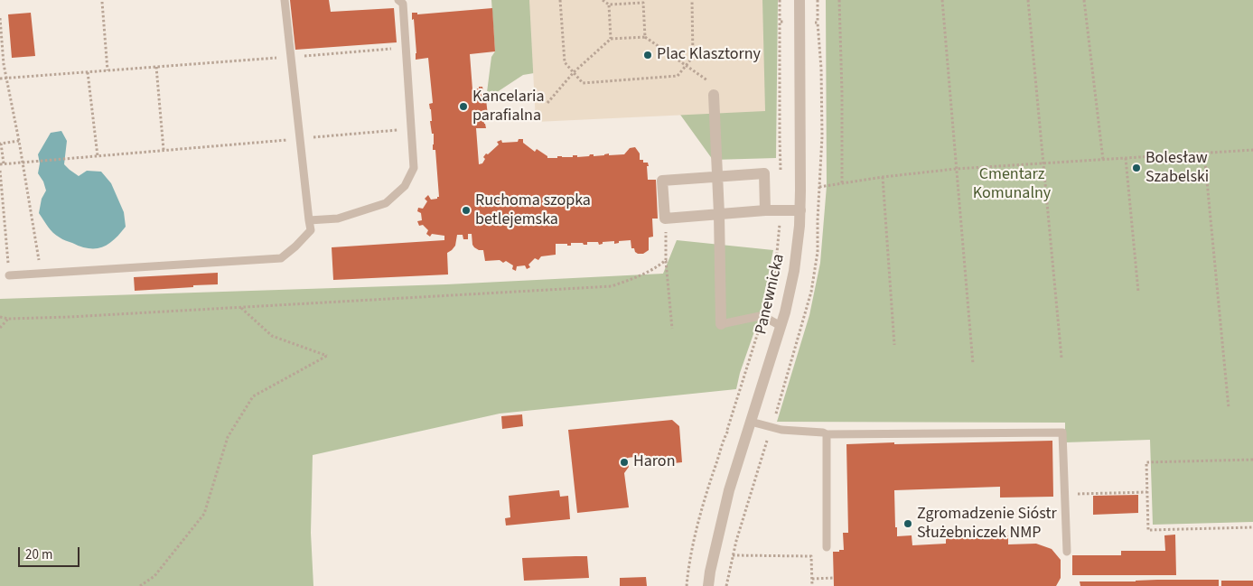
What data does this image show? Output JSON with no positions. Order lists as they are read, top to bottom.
{
  "streets": {
    "street": ["Panewnicka"]
  },
  "parks": ["Cmentarz Komunalny"],
  "places": [
    "Plac Klasztorny",
    "Kancelaria parafialna",
    "Bolesław Szabelski",
    "Ruchoma szopka betlejemska",
    "Haron",
    "Zgromadzenie Sióstr Służebniczek NMP"
  ],
  "scale_bar": "20 m"
}
